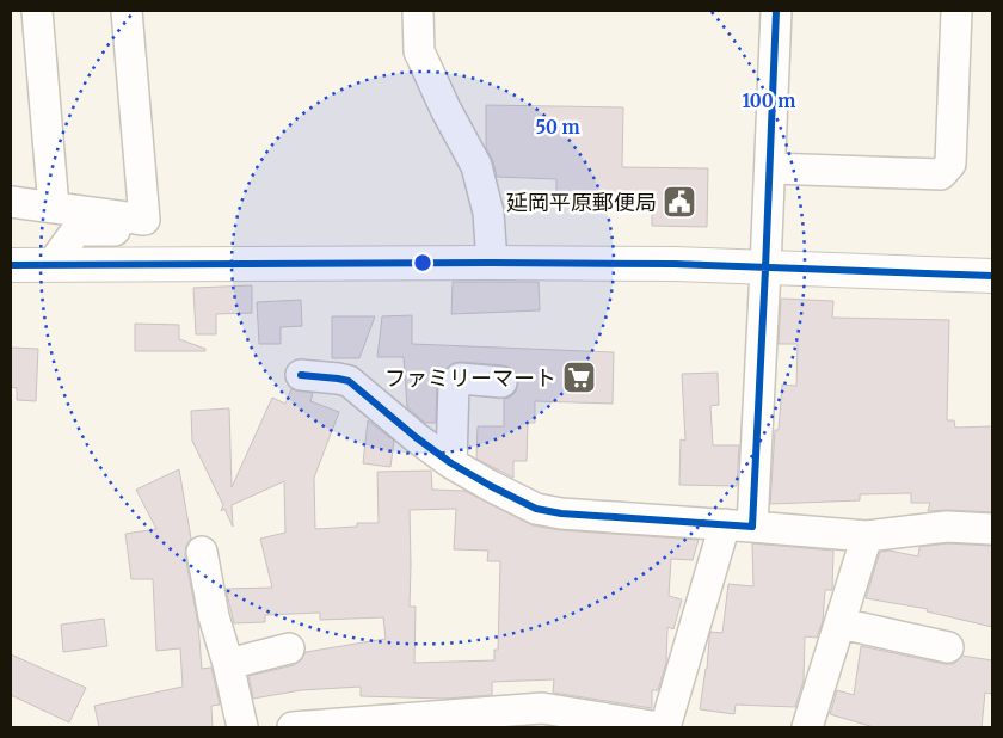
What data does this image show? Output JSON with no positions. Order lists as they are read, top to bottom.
{
  "places": {
    "public building": ["延岡平原郵便局"],
    "supermarket": ["ファミリーマート"]
  },
  "rings": ["100 m", "50 m"]
}
